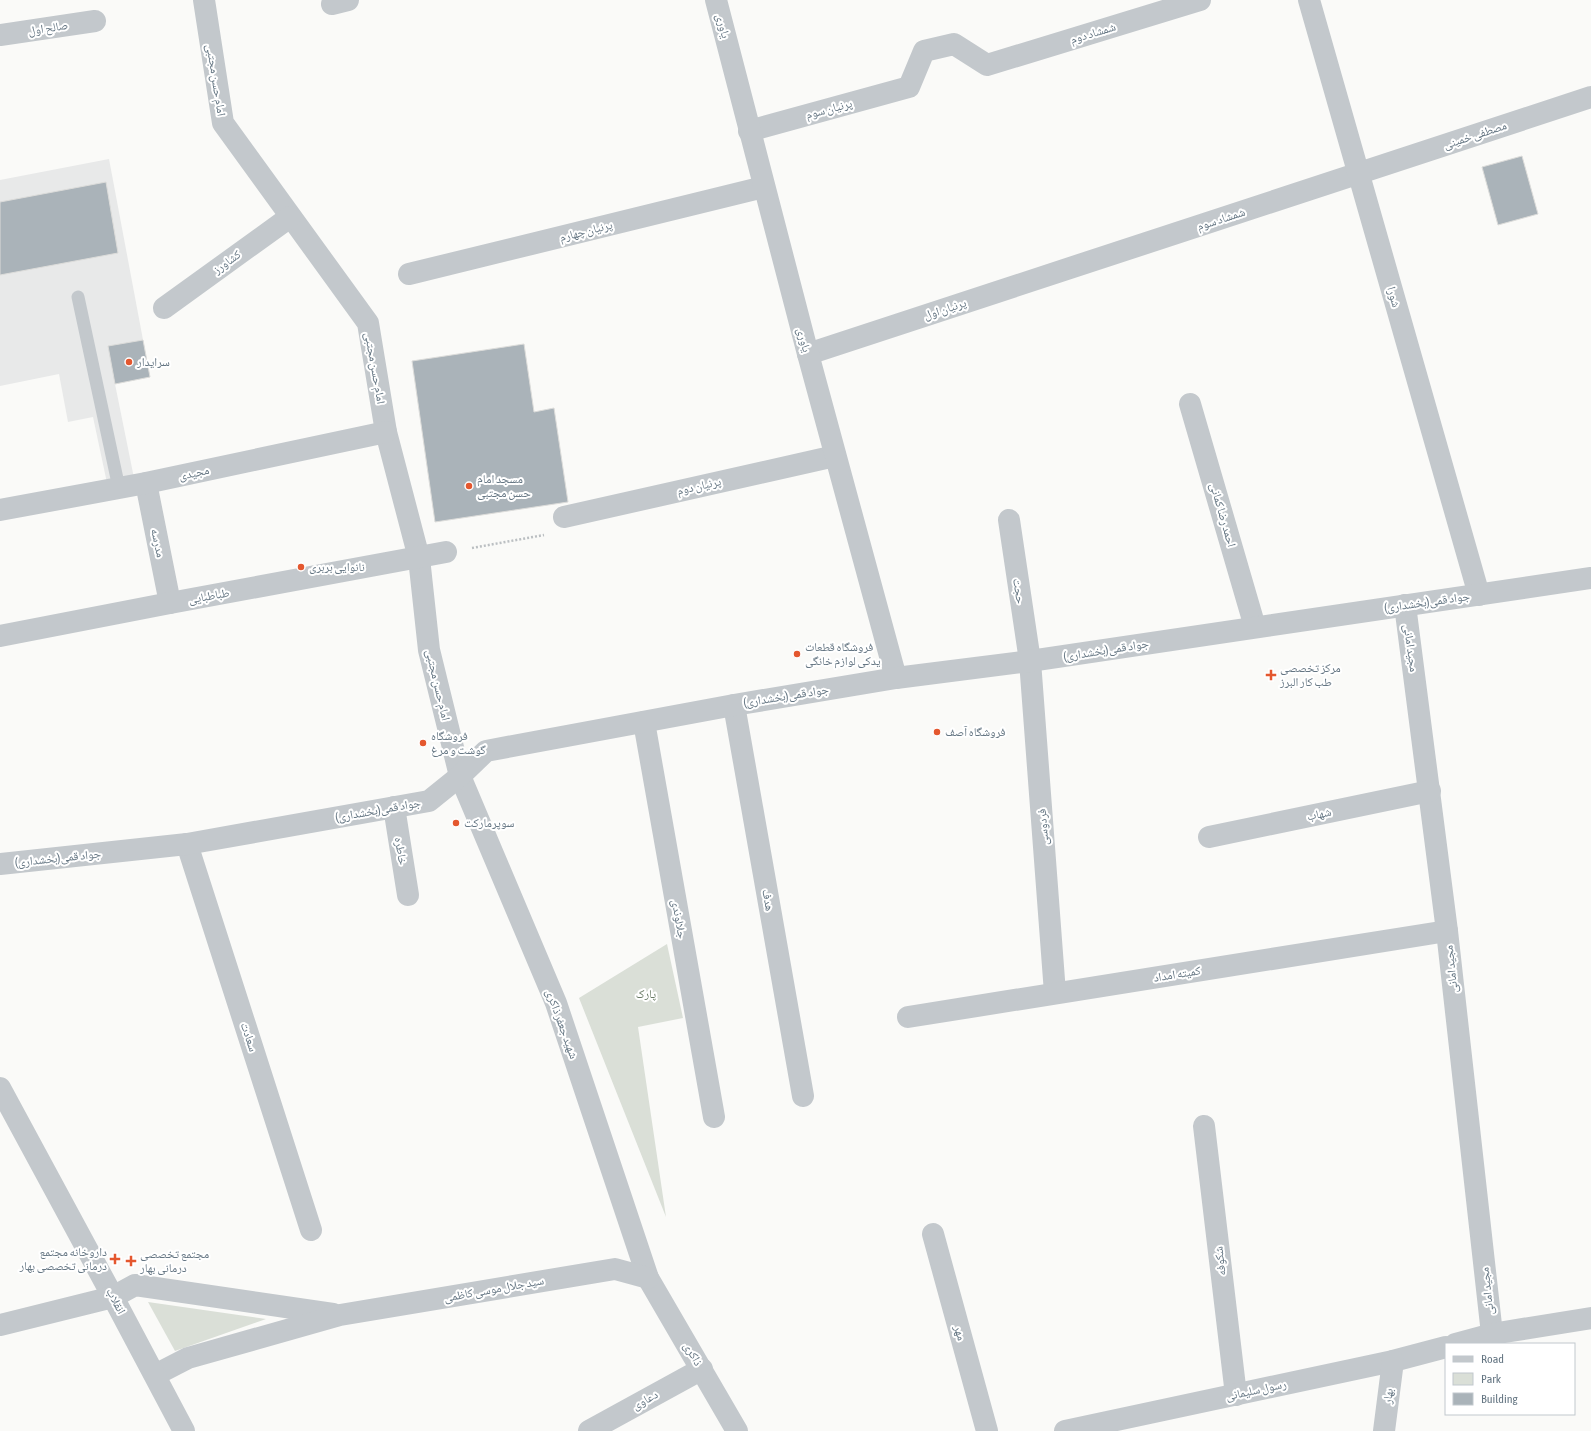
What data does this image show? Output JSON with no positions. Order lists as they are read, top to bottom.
{
  "streets": {
    "street": [
      "یاوری",
      "صالح اول",
      "شمشاد دوم",
      "امام حسن مجتبی",
      "پرنیان سوم",
      "مصطفی خمینی",
      "شمشاد سوم",
      "پرنیان چهارم",
      "کشاورز",
      "شورا",
      "پرنیان اول",
      "مجیدی",
      "پرنیان دوم",
      "احمد رضا کمانی",
      "مدرسه",
      "حجت",
      "طباطبایی",
      "جواد قمی(بخشداری)",
      "مجید امانی",
      "شهاب",
      "فردوسی",
      "خاطره",
      "هدف",
      "جلالوندی",
      "کمیته امداد",
      "شهید جعفر ذاکری",
      "سعادت",
      "شکوفه",
      "سید جلال موسی کاظمی",
      "انقلاب",
      "مهر",
      "ذاکری",
      "رسول سلیمانی",
      "بهار",
      "دعاوی"
    ]
  },
  "crossings": [
    ["یاوری", "پرنیان سوم"],
    ["یاوری", "پرنیان چهارم"],
    ["یاوری", "پرنیان اول"],
    ["یاوری", "پرنیان دوم"],
    ["یاوری", "جواد قمی(بخشداری)"],
    ["شمشاد دوم", "پرنیان سوم"],
    ["امام حسن مجتبی", "کشاورز"],
    ["امام حسن مجتبی", "مجیدی"],
    ["امام حسن مجتبی", "طباطبایی"],
    ["امام حسن مجتبی", "جواد قمی(بخشداری)"],
    ["امام حسن مجتبی", "شهید جعفر ذاکری"],
    ["مصطفی خمینی", "شمشاد سوم"],
    ["مصطفی خمینی", "شورا"],
    ["شمشاد سوم", "شورا"],
    ["شمشاد سوم", "پرنیان اول"],
    ["شورا", "جواد قمی(بخشداری)"],
    ["مجیدی", "مدرسه"],
    ["احمد رضا کمانی", "جواد قمی(بخشداری)"],
    ["مدرسه", "طباطبایی"],
    ["حجت", "جواد قمی(بخشداری)"],
    ["حجت", "فردوسی"],
    ["جواد قمی(بخشداری)", "مجید امانی"],
    ["جواد قمی(بخشداری)", "فردوسی"],
    ["جواد قمی(بخشداری)", "خاطره"],
    ["جواد قمی(بخشداری)", "هدف"],
    ["جواد قمی(بخشداری)", "جلالوندی"],
    ["جواد قمی(بخشداری)", "شهید جعفر ذاکری"],
    ["جواد قمی(بخشداری)", "سعادت"],
    ["مجید امانی", "شهاب"],
    ["مجید امانی", "کمیته امداد"],
    ["فردوسی", "کمیته امداد"],
    ["شهید جعفر ذاکری", "سید جلال موسی کاظمی"],
    ["شهید جعفر ذاکری", "ذاکری"],
    ["شکوفه", "رسول سلیمانی"],
    ["سید جلال موسی کاظمی", "انقلاب"],
    ["سید جلال موسی کاظمی", "ذاکری"],
    ["ذاکری", "دعاوی"],
    ["رسول سلیمانی", "بهار"]
  ],
  "parks": ["پارک"],
  "places": {
    "other": [
      "سرایدار",
      "مسجد امام حسن مجتبی",
      "نانوایی بربری",
      "فروشگاه قطعات یدکی لوازم خانگی",
      "فروشگاه آصف",
      "فروشگاه گوشت و مرغ",
      "سوپرمارکت"
    ],
    "health": ["مرکز تخصصی طب کار البرز", "داروخانه مجتمع درمانی تخصصی بهار", "مجتمع تخصصی درمانی بهار"]
  },
  "legend": ["Road", "Park", "Building"]
}
